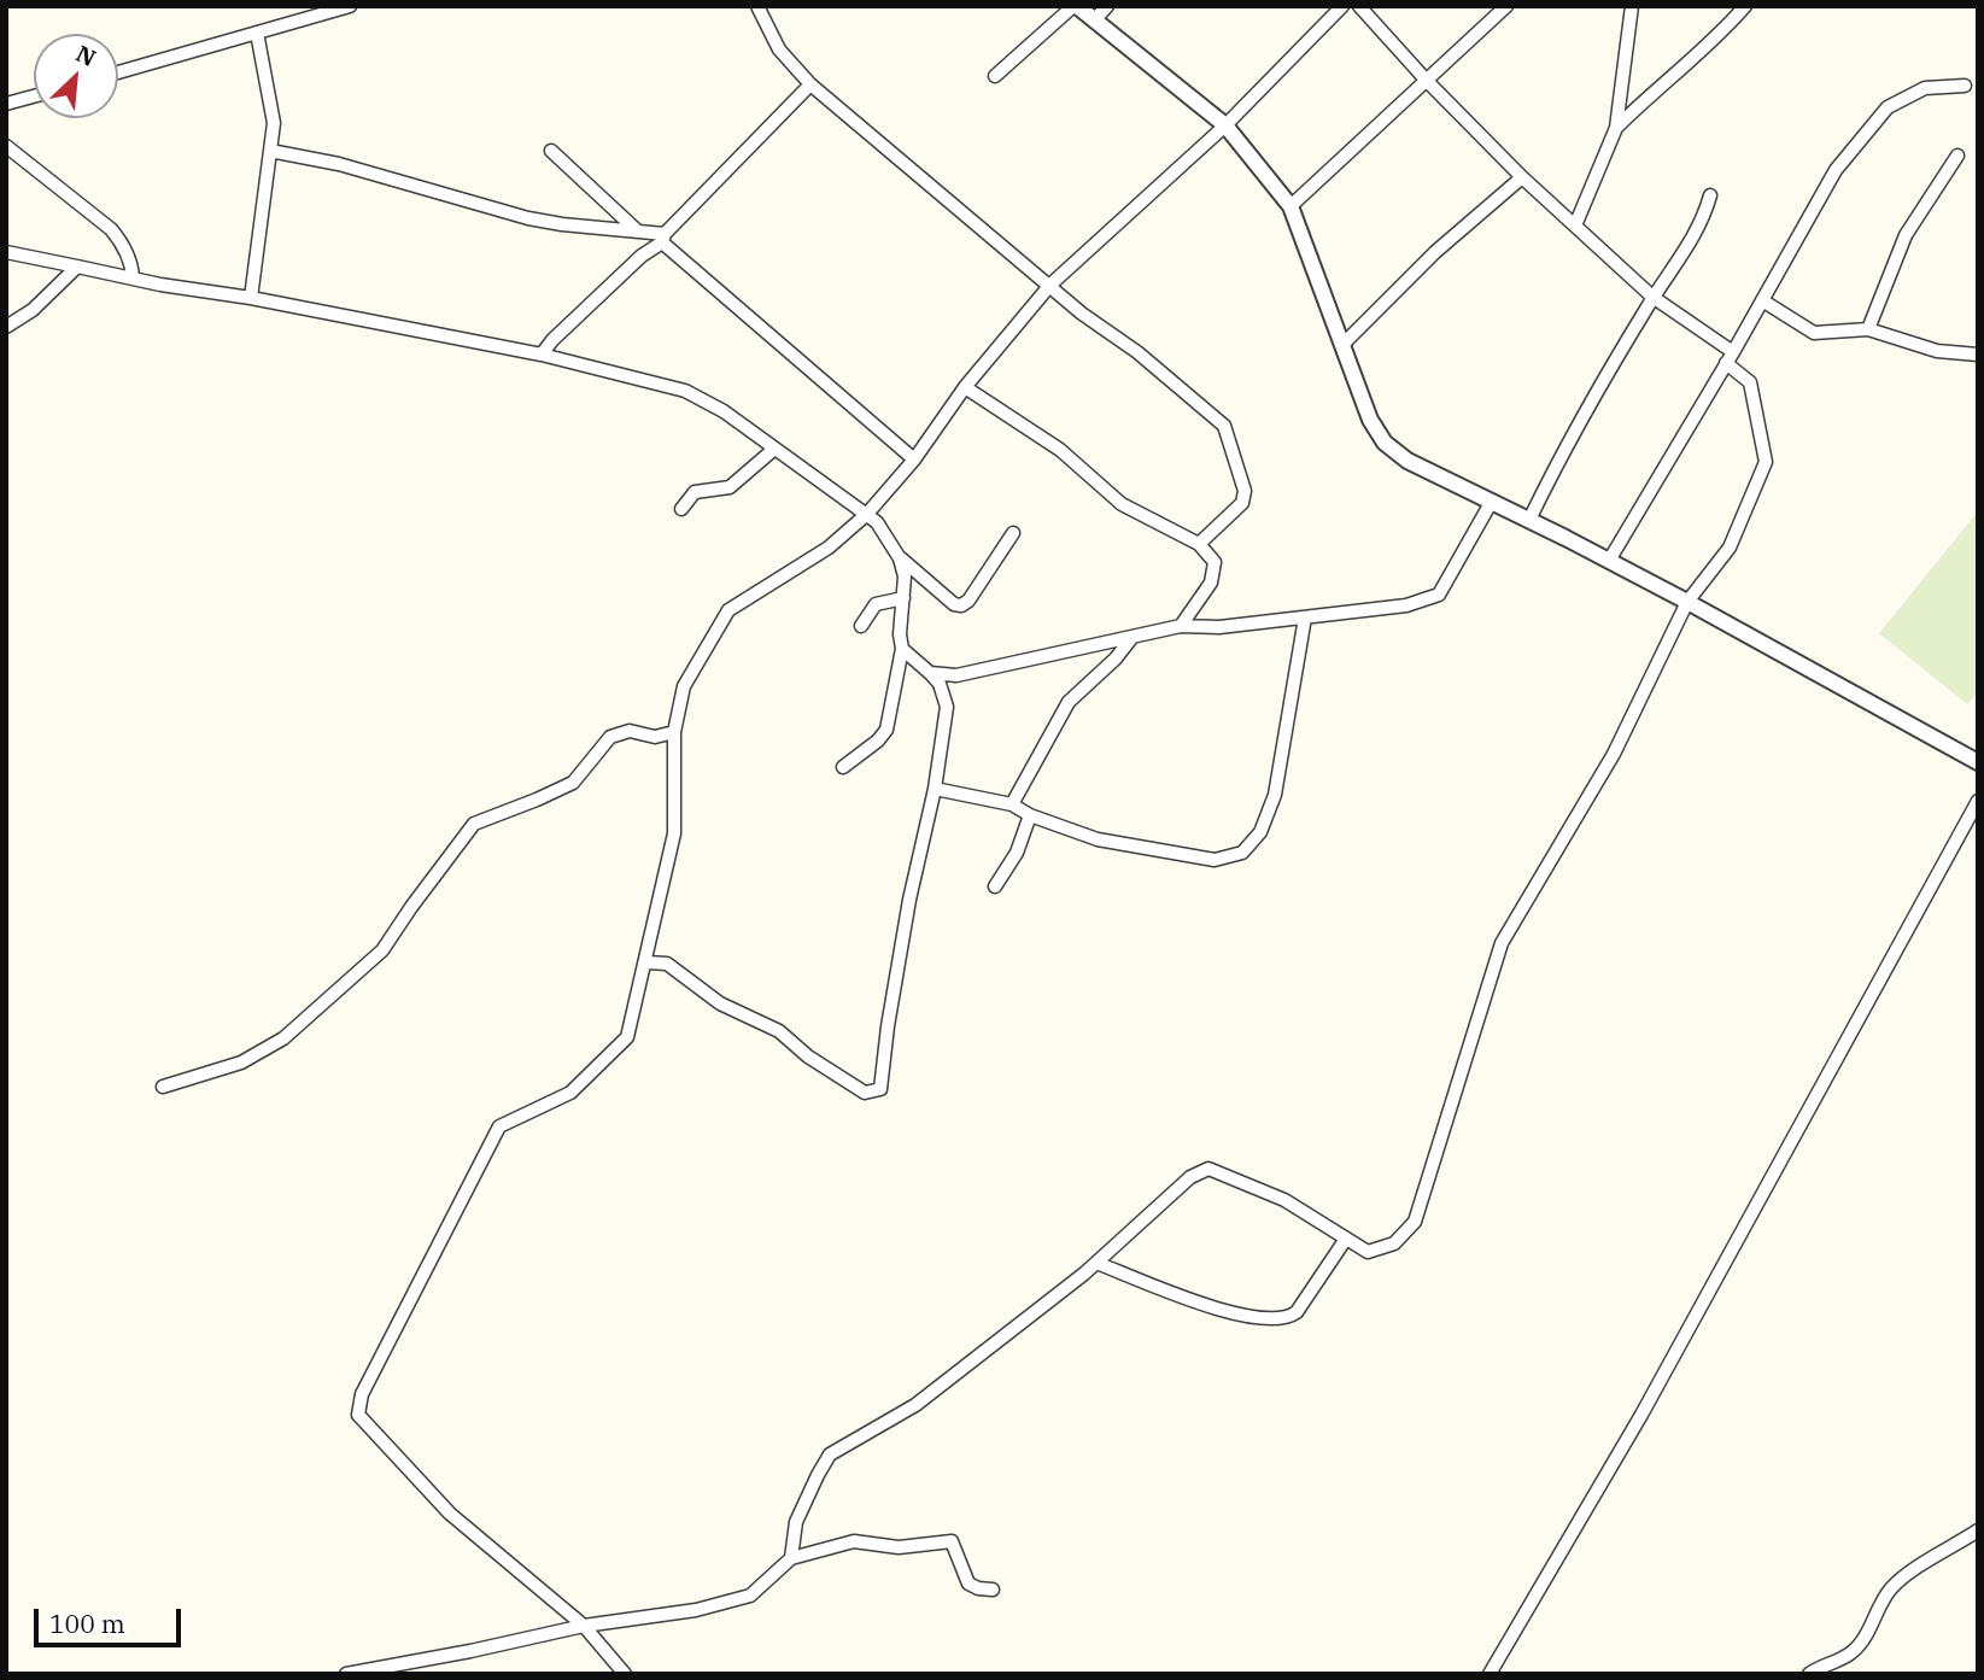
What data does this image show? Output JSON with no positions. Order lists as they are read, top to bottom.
{
  "scale_bar": "100 m",
  "north": "top right"
}
